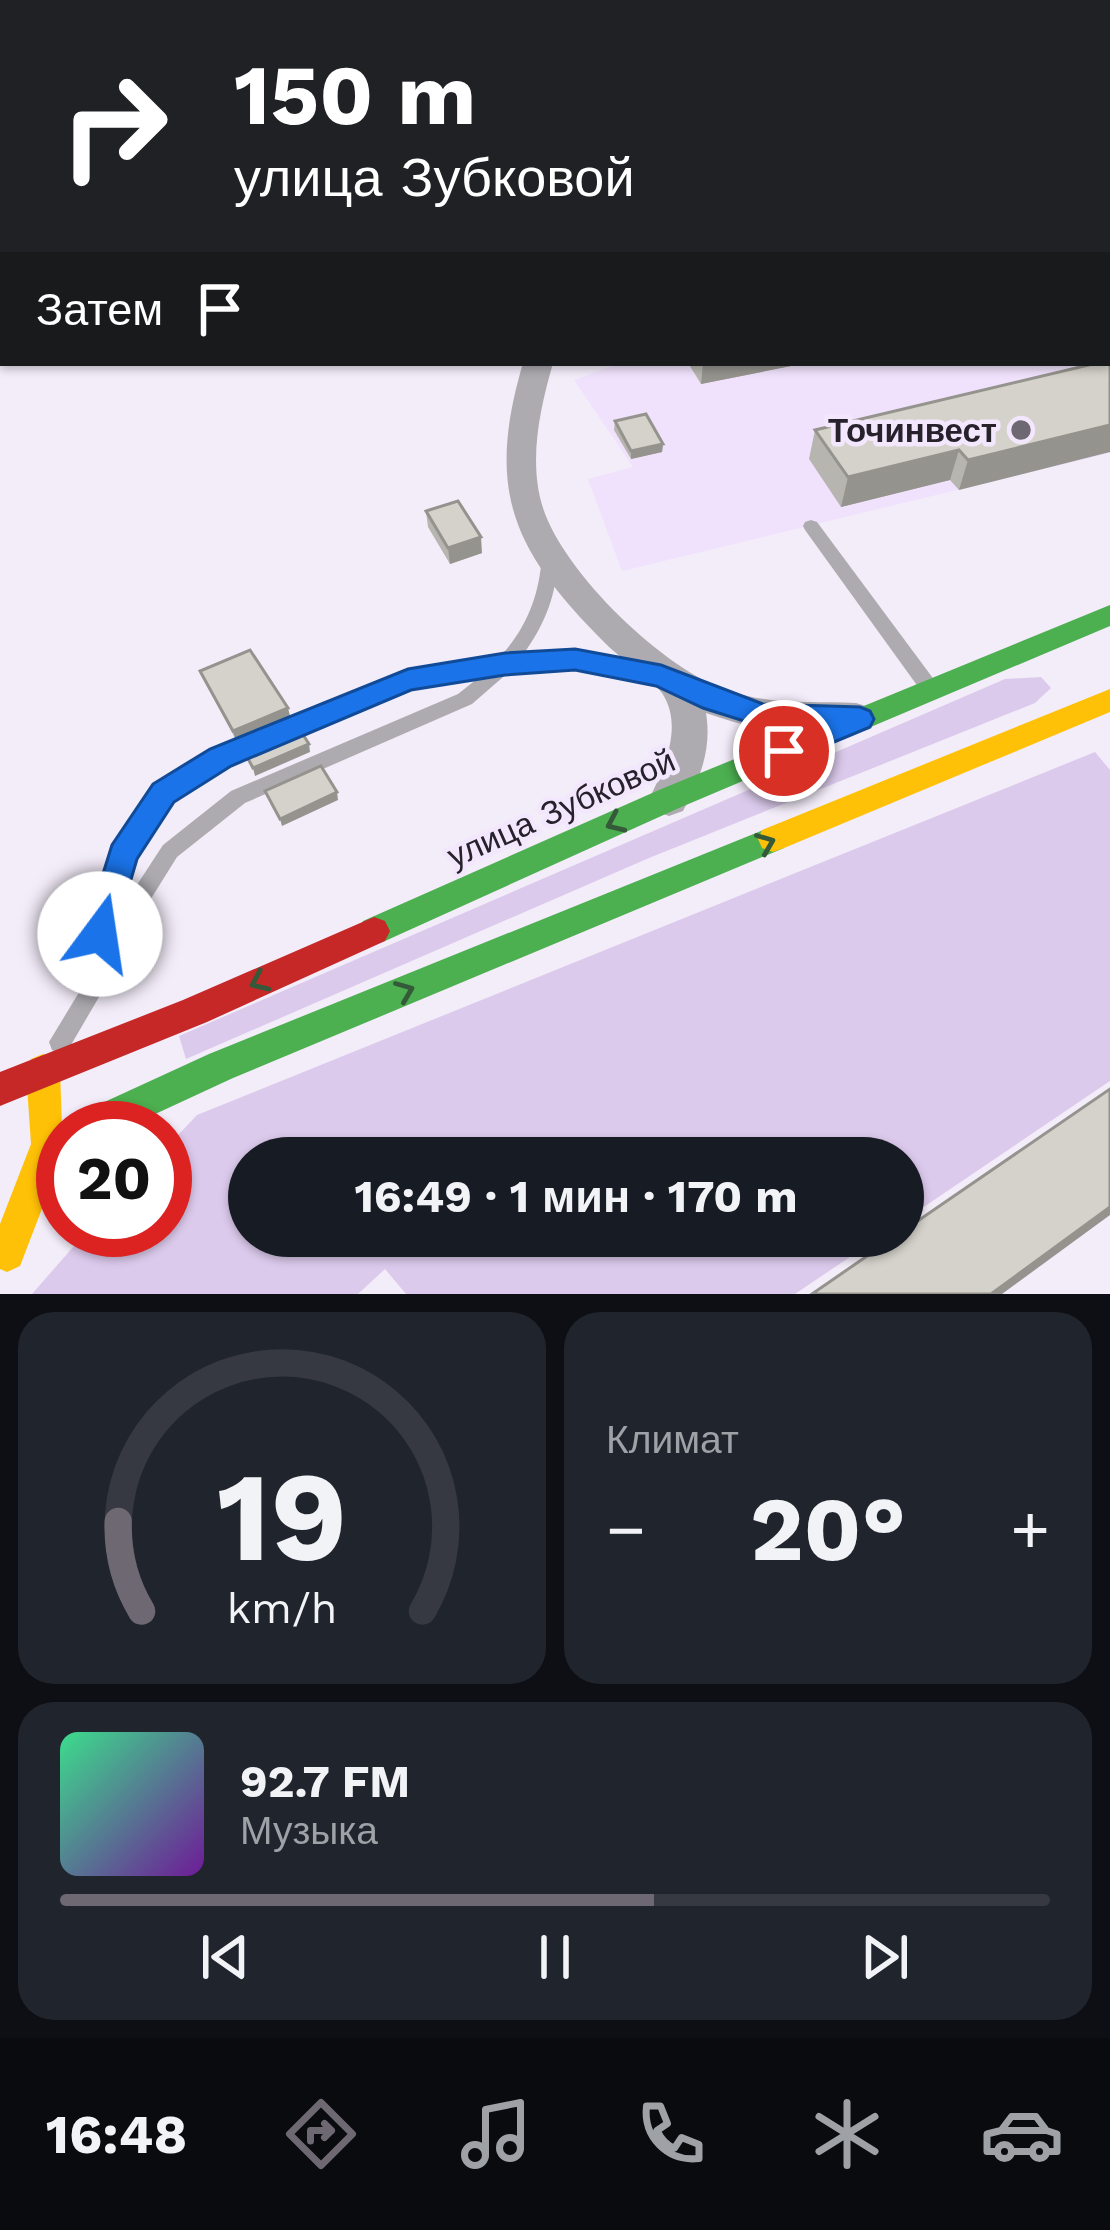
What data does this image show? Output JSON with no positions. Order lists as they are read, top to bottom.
{
  "streets": {
    "main road": ["улица Зубковой"]
  },
  "places": ["Точинвест"],
  "page": {
    "turn": ["150 m", "улица Зубковой"],
    "then": "Затем",
    "limit": "20",
    "trip": "16:49 · 1 мин · 170 m",
    "tile": "Климат",
    "heat": ["−", "20°", "+"],
    "song": ["92.7 FM", "Музыка"],
    "tabs": "16:48",
    "gauge": ["19", "km/h"]
  }
}
